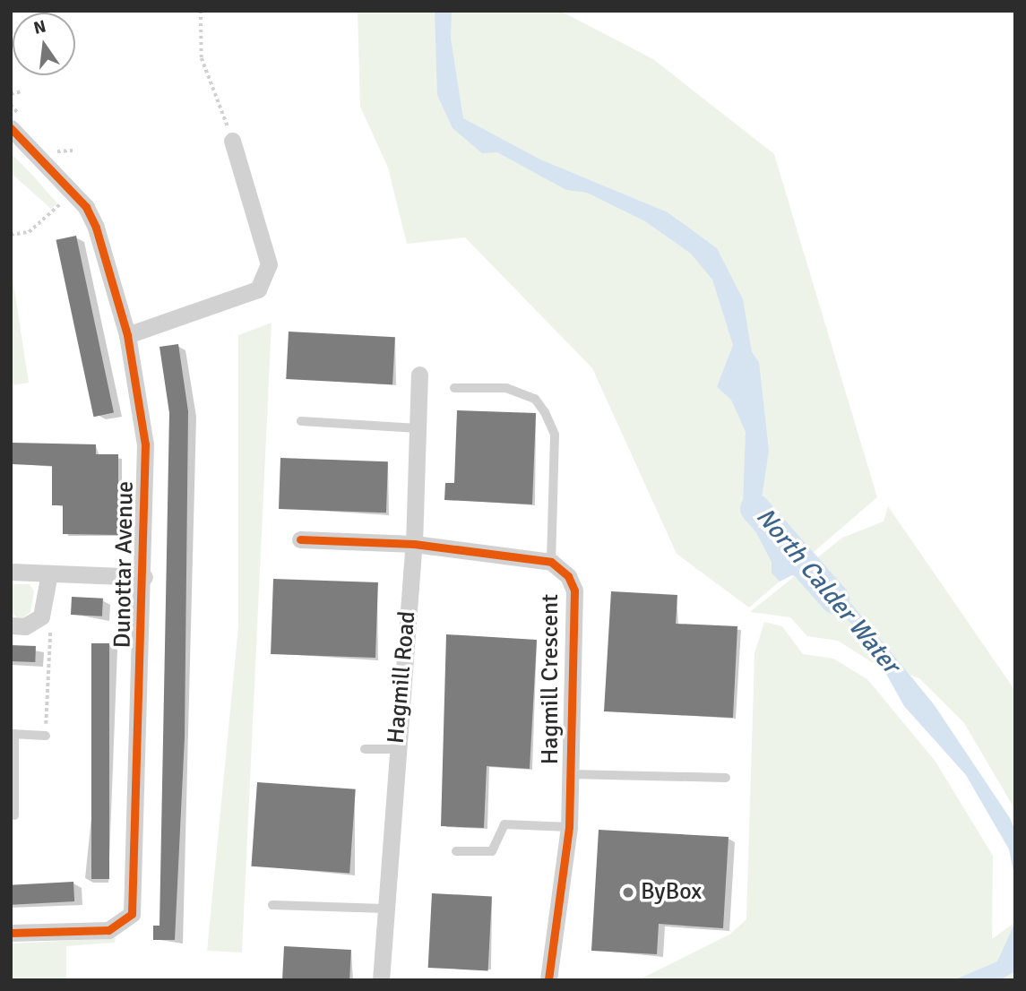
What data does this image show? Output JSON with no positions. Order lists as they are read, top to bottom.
{
  "streets": {
    "street": ["Dunottar Avenue", "Hagmill Road", "Hagmill Crescent"]
  },
  "crossings": [
    ["Hagmill Road", "Hagmill Crescent"]
  ],
  "water": ["North Calder Water"],
  "places": ["ByBox"],
  "north": "top"
}
